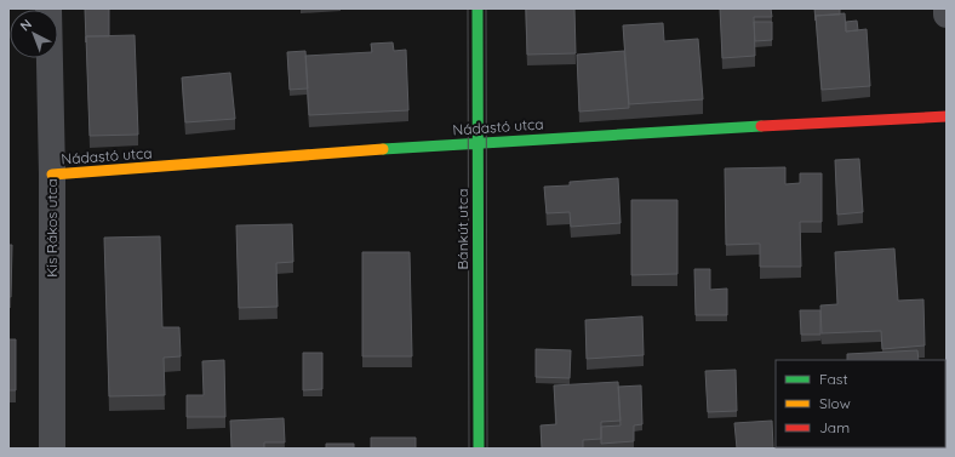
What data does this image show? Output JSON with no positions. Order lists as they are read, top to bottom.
{
  "streets": {
    "street": ["Nádastó utca", "Kis Rákos utca", "Bánkút utca"]
  },
  "crossings": [
    ["Nádastó utca", "Kis Rákos utca"],
    ["Nádastó utca", "Bánkút utca"]
  ],
  "legend": ["Fast", "Slow", "Jam"],
  "north": "top left"
}
